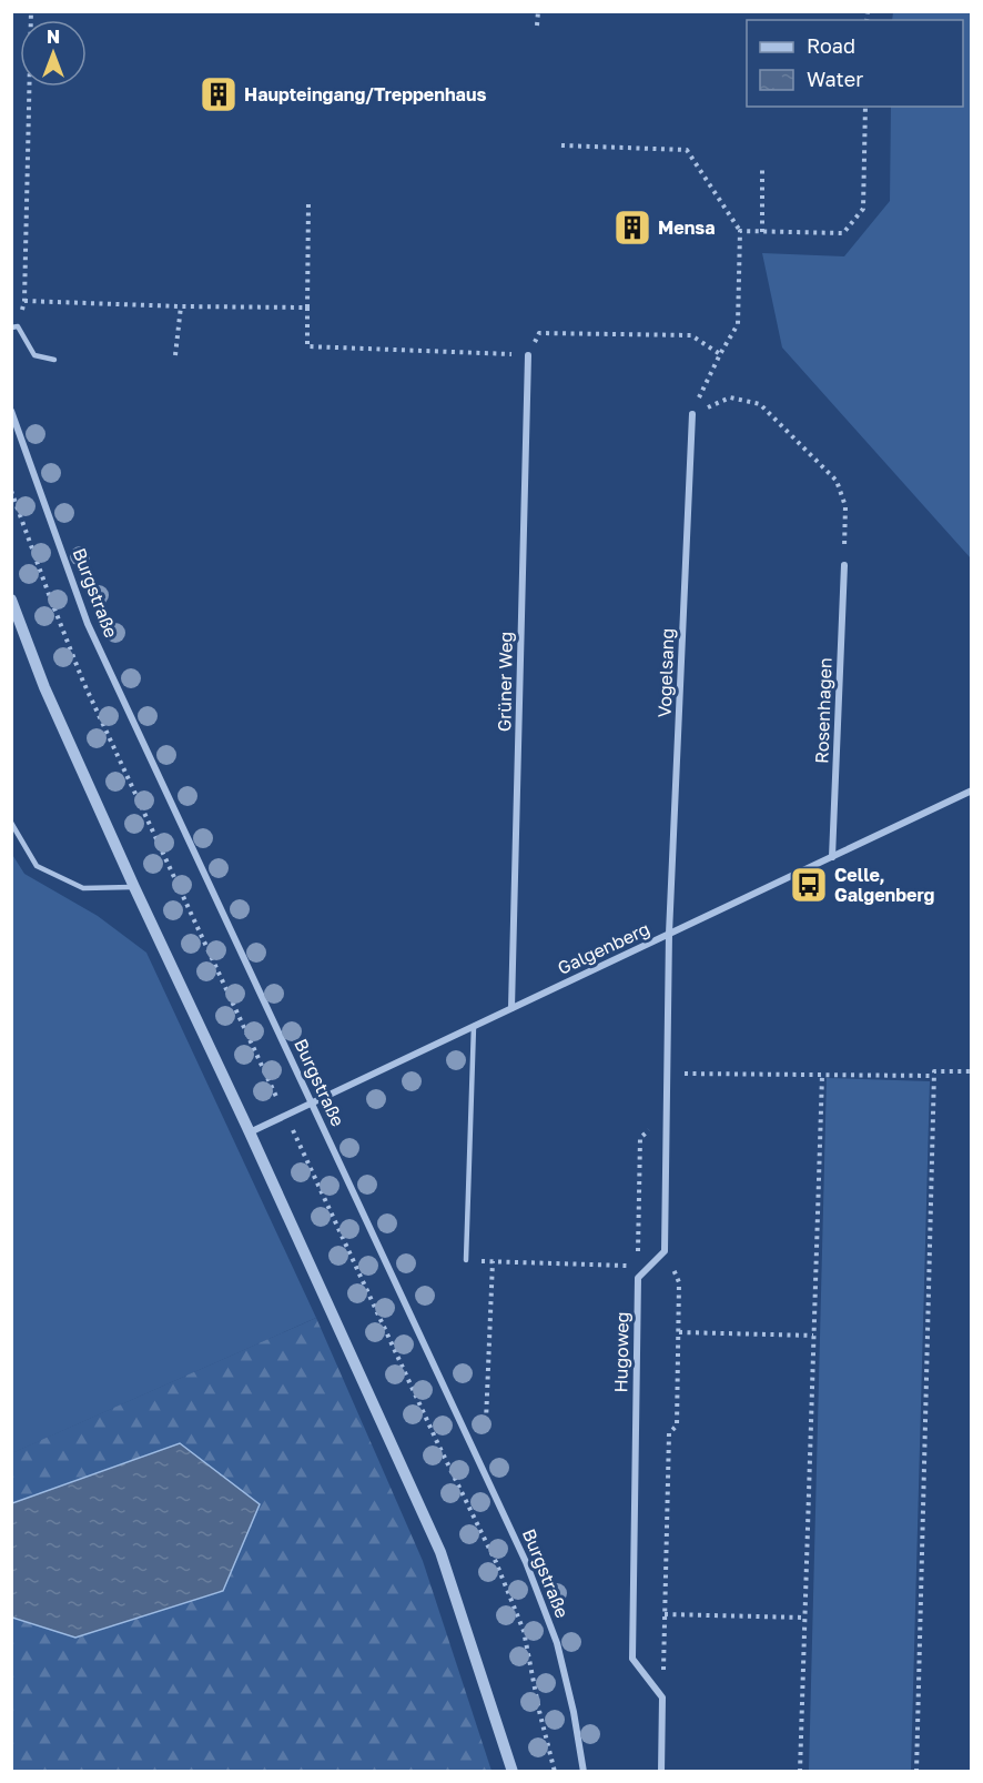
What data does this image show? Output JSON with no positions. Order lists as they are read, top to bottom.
{
  "streets": {
    "street": [
      "Burgstraße",
      "Vogelsang",
      "Grüner Weg",
      "Rosenhagen",
      "Galgenberg",
      "Hugoweg"
    ]
  },
  "crossings": [
    ["Burgstraße", "Galgenberg"],
    ["Vogelsang", "Galgenberg"],
    ["Grüner Weg", "Galgenberg"],
    ["Rosenhagen", "Galgenberg"]
  ],
  "places": {
    "building": ["Haupteingang/Treppenhaus", "Mensa"],
    "bus stop": ["Celle, Galgenberg"]
  },
  "legend": ["Road", "Water"],
  "north": "top"
}
